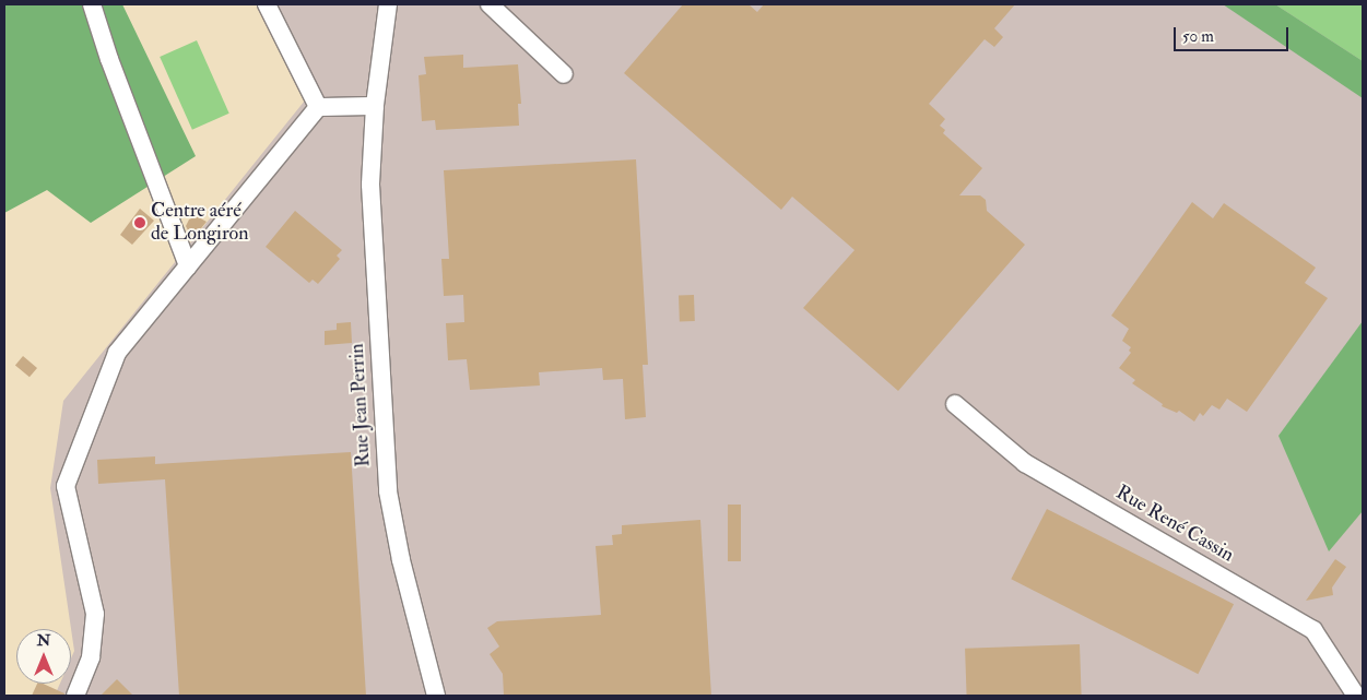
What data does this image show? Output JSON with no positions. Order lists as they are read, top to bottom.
{
  "streets": {
    "street": ["Rue Jean Perrin", "Rue René Cassin"]
  },
  "places": ["Centre aéré de Longiron"],
  "scale_bar": "50 m",
  "north": "top"
}
